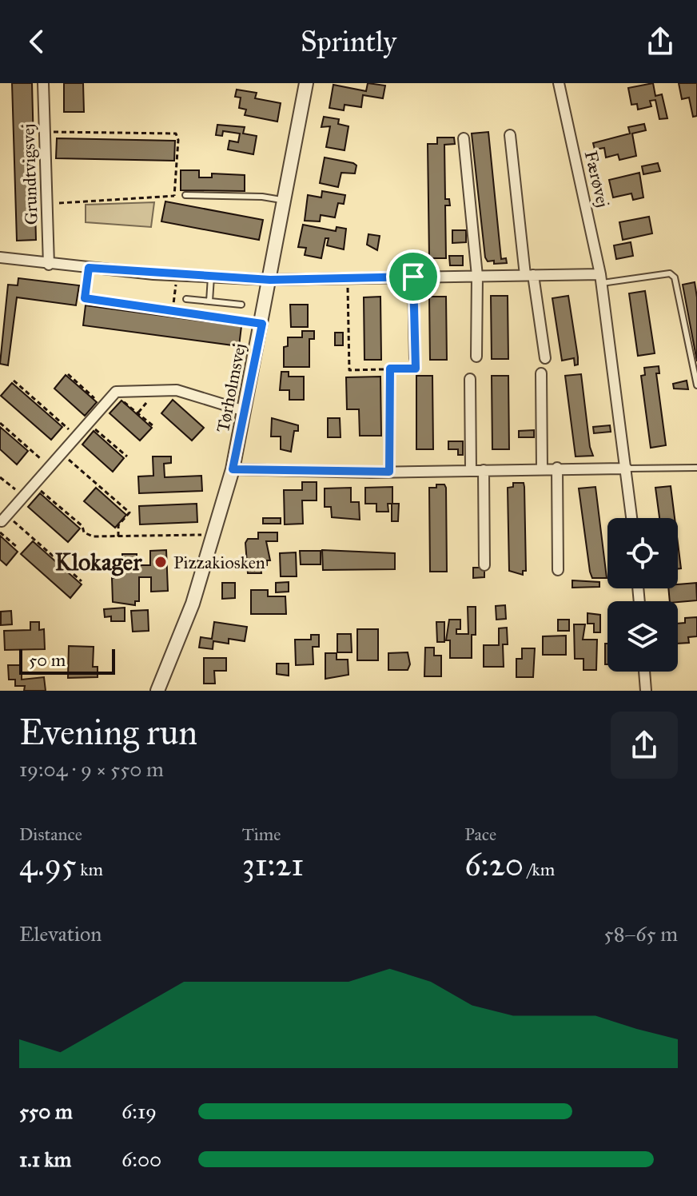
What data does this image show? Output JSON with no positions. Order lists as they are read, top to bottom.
{
  "streets": {
    "street": ["Grundtvigsvej", "Færøvej", "Tørholmsvej"]
  },
  "districts": ["Klokager"],
  "places": ["Pizzakiosken"],
  "scale_bar": "50 m",
  "page": {
    "header": "Sprintly",
    "scale": "50 m",
    "heading": ["Evening run", "19:04 · 9 × 550 m"],
    "stats": [
      ["Distance", "4.95 km"],
      ["Time", "31:21"],
      ["Pace", "6:20 /km"]
    ],
    "chart": ["Elevation", "58–65 m"],
    "list": [
      {
        "name": "550 m",
        "note": "6:19"
      },
      {
        "name": "1.1 km",
        "note": "6:00"
      }
    ]
  }
}
